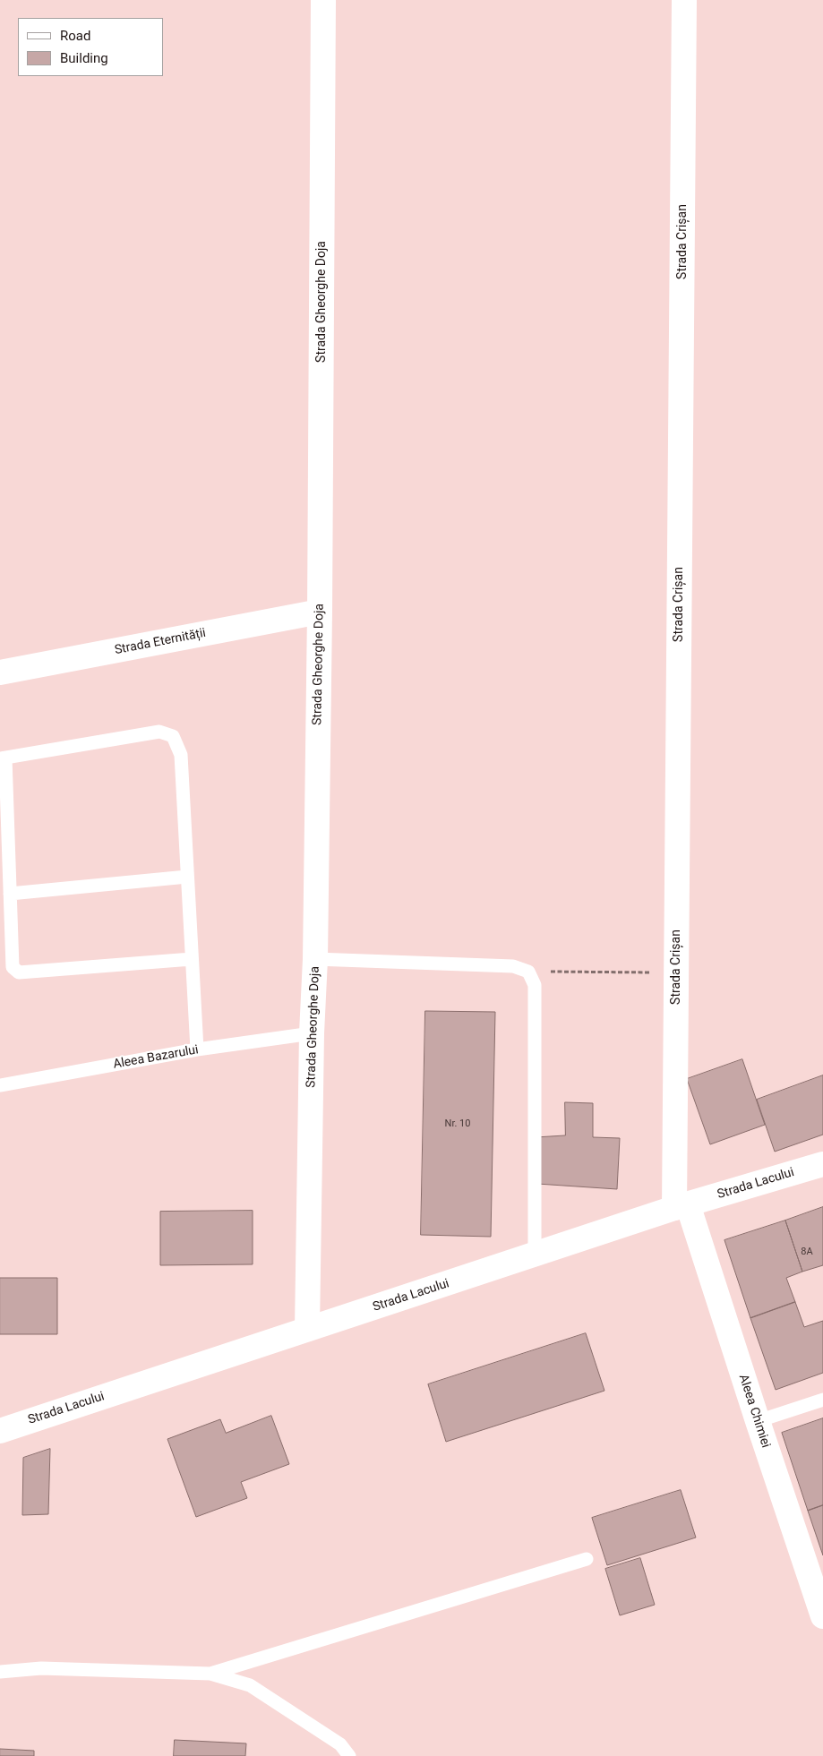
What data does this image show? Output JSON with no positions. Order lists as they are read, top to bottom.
{
  "streets": {
    "street": [
      "Strada Crișan",
      "Strada Gheorghe Doja",
      "Strada Eternității",
      "Strada Lacului",
      "Aleea Chimiei"
    ],
    "lane": ["Aleea Bazarului"]
  },
  "crossings": [
    ["Strada Crișan", "Strada Lacului"],
    ["Strada Crișan", "Aleea Chimiei"],
    ["Strada Gheorghe Doja", "Strada Eternității"],
    ["Strada Gheorghe Doja", "Aleea Bazarului"],
    ["Strada Gheorghe Doja", "Strada Lacului"],
    ["Strada Lacului", "Aleea Chimiei"]
  ],
  "house_numbers": ["Nr. 10", "8A"],
  "legend": ["Road", "Building"]
}
